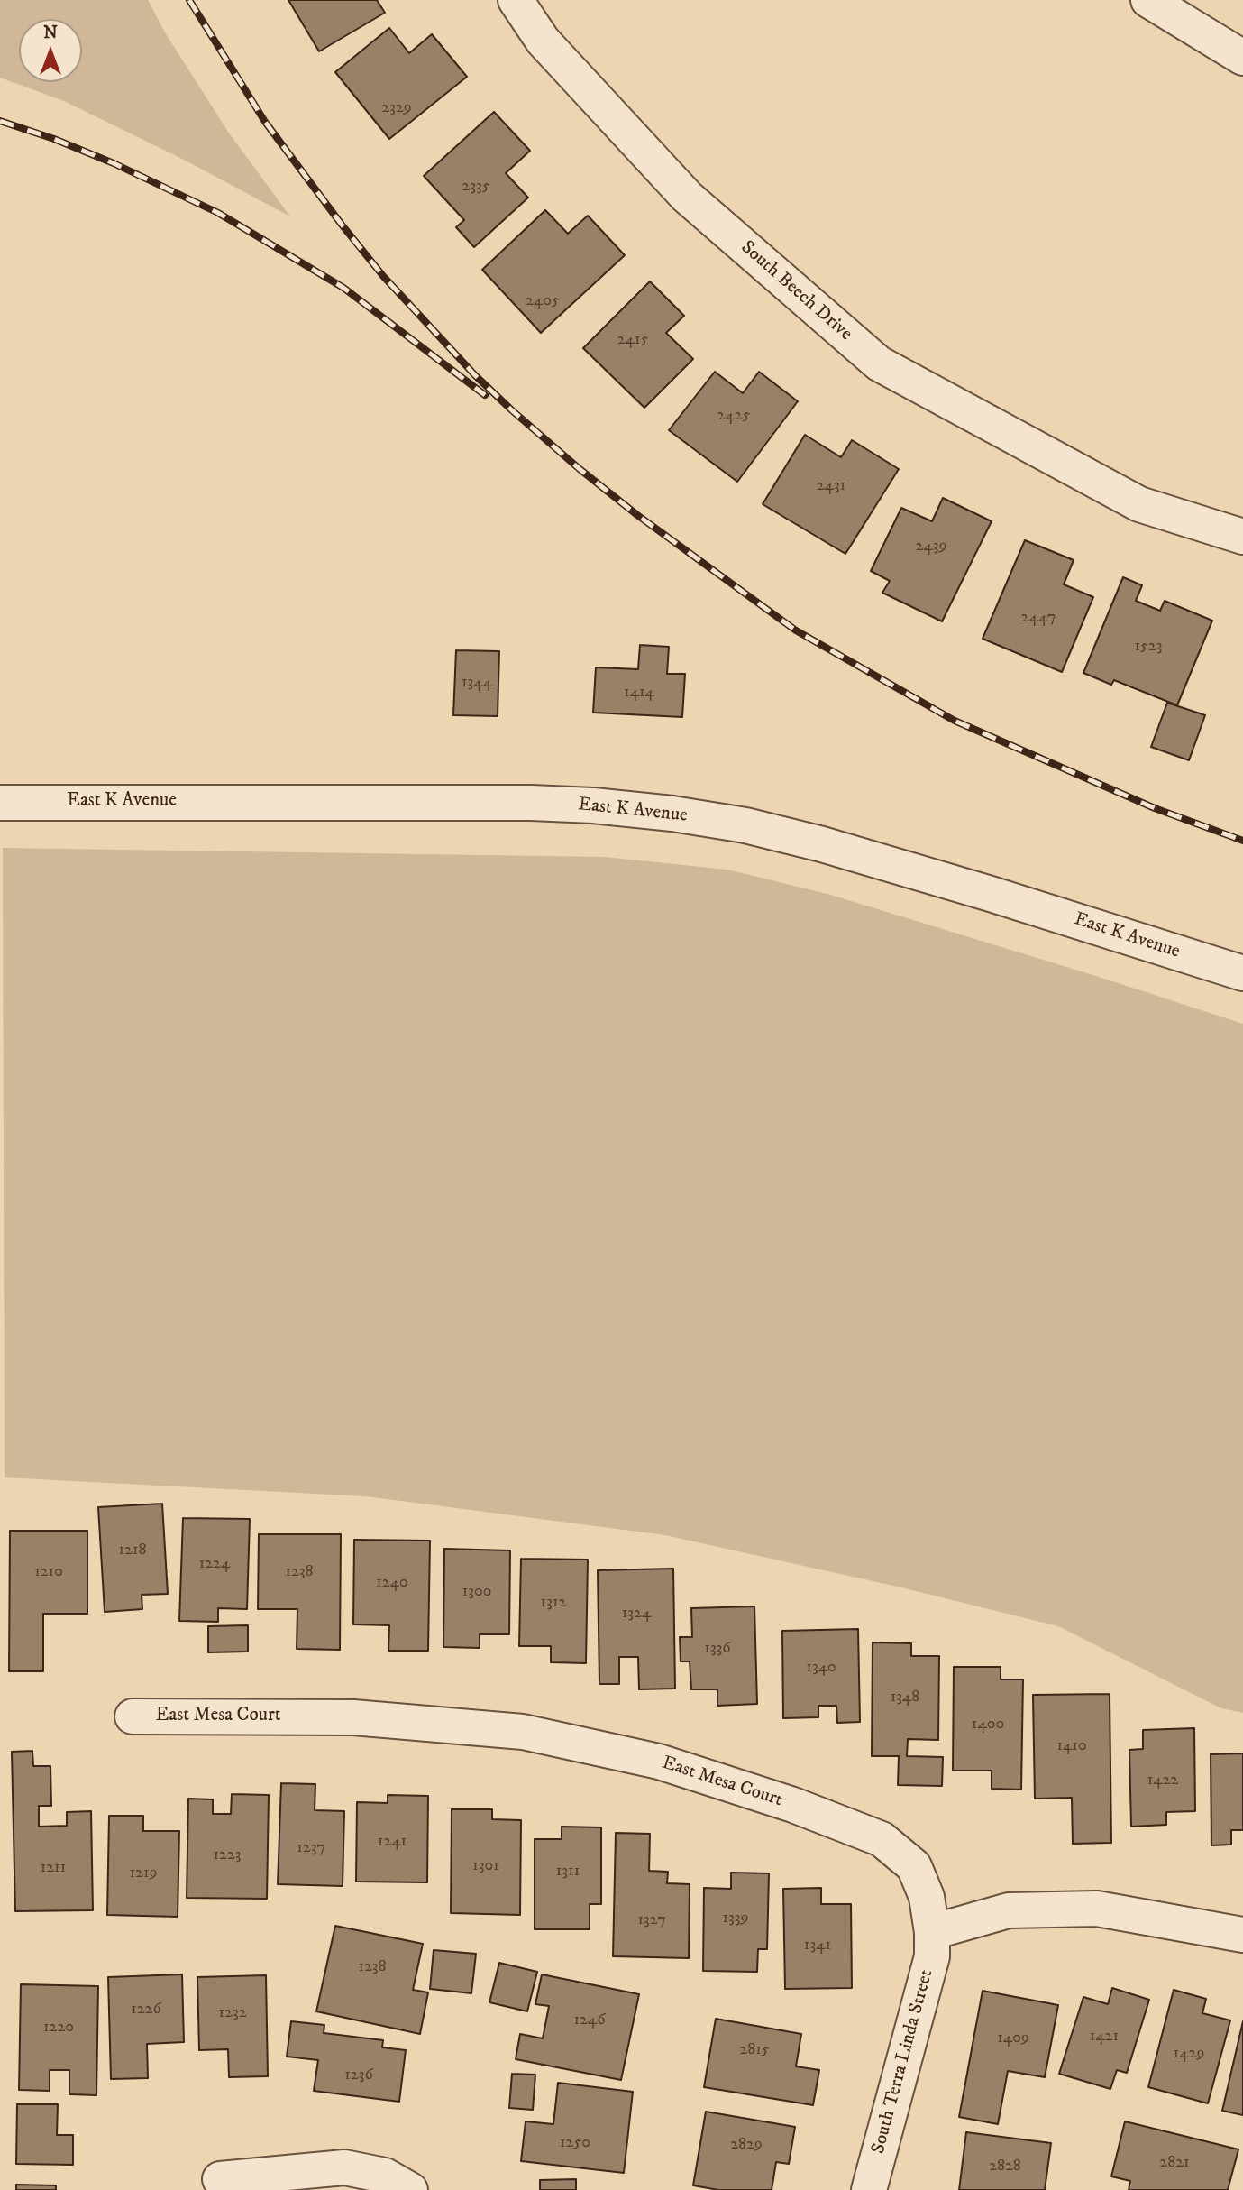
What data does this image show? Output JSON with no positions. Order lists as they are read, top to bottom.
{
  "streets": {
    "street": [
      "South Beech Drive",
      "East K Avenue",
      "East Mesa Court",
      "South Terra Linda Street"
    ]
  },
  "crossings": [
    ["East Mesa Court", "South Terra Linda Street"]
  ],
  "house_numbers": [
    "2329",
    "2335",
    "2405",
    "2415",
    "2425",
    "2431",
    "2439",
    "2447",
    "1523",
    "1344",
    "1414",
    "1218",
    "1224",
    "1210",
    "1238",
    "1240",
    "1300",
    "1312",
    "1324",
    "1336",
    "1340",
    "1348",
    "1400",
    "1410",
    "1422",
    "1241",
    "1237",
    "1223",
    "1301",
    "1211",
    "1311",
    "1219",
    "1339",
    "1327",
    "1341",
    "1238",
    "1226",
    "1232",
    "1246",
    "1220",
    "1421",
    "1409",
    "2815",
    "1429",
    "1236",
    "1250",
    "2829",
    "2821",
    "2828"
  ],
  "north": "top"
}
